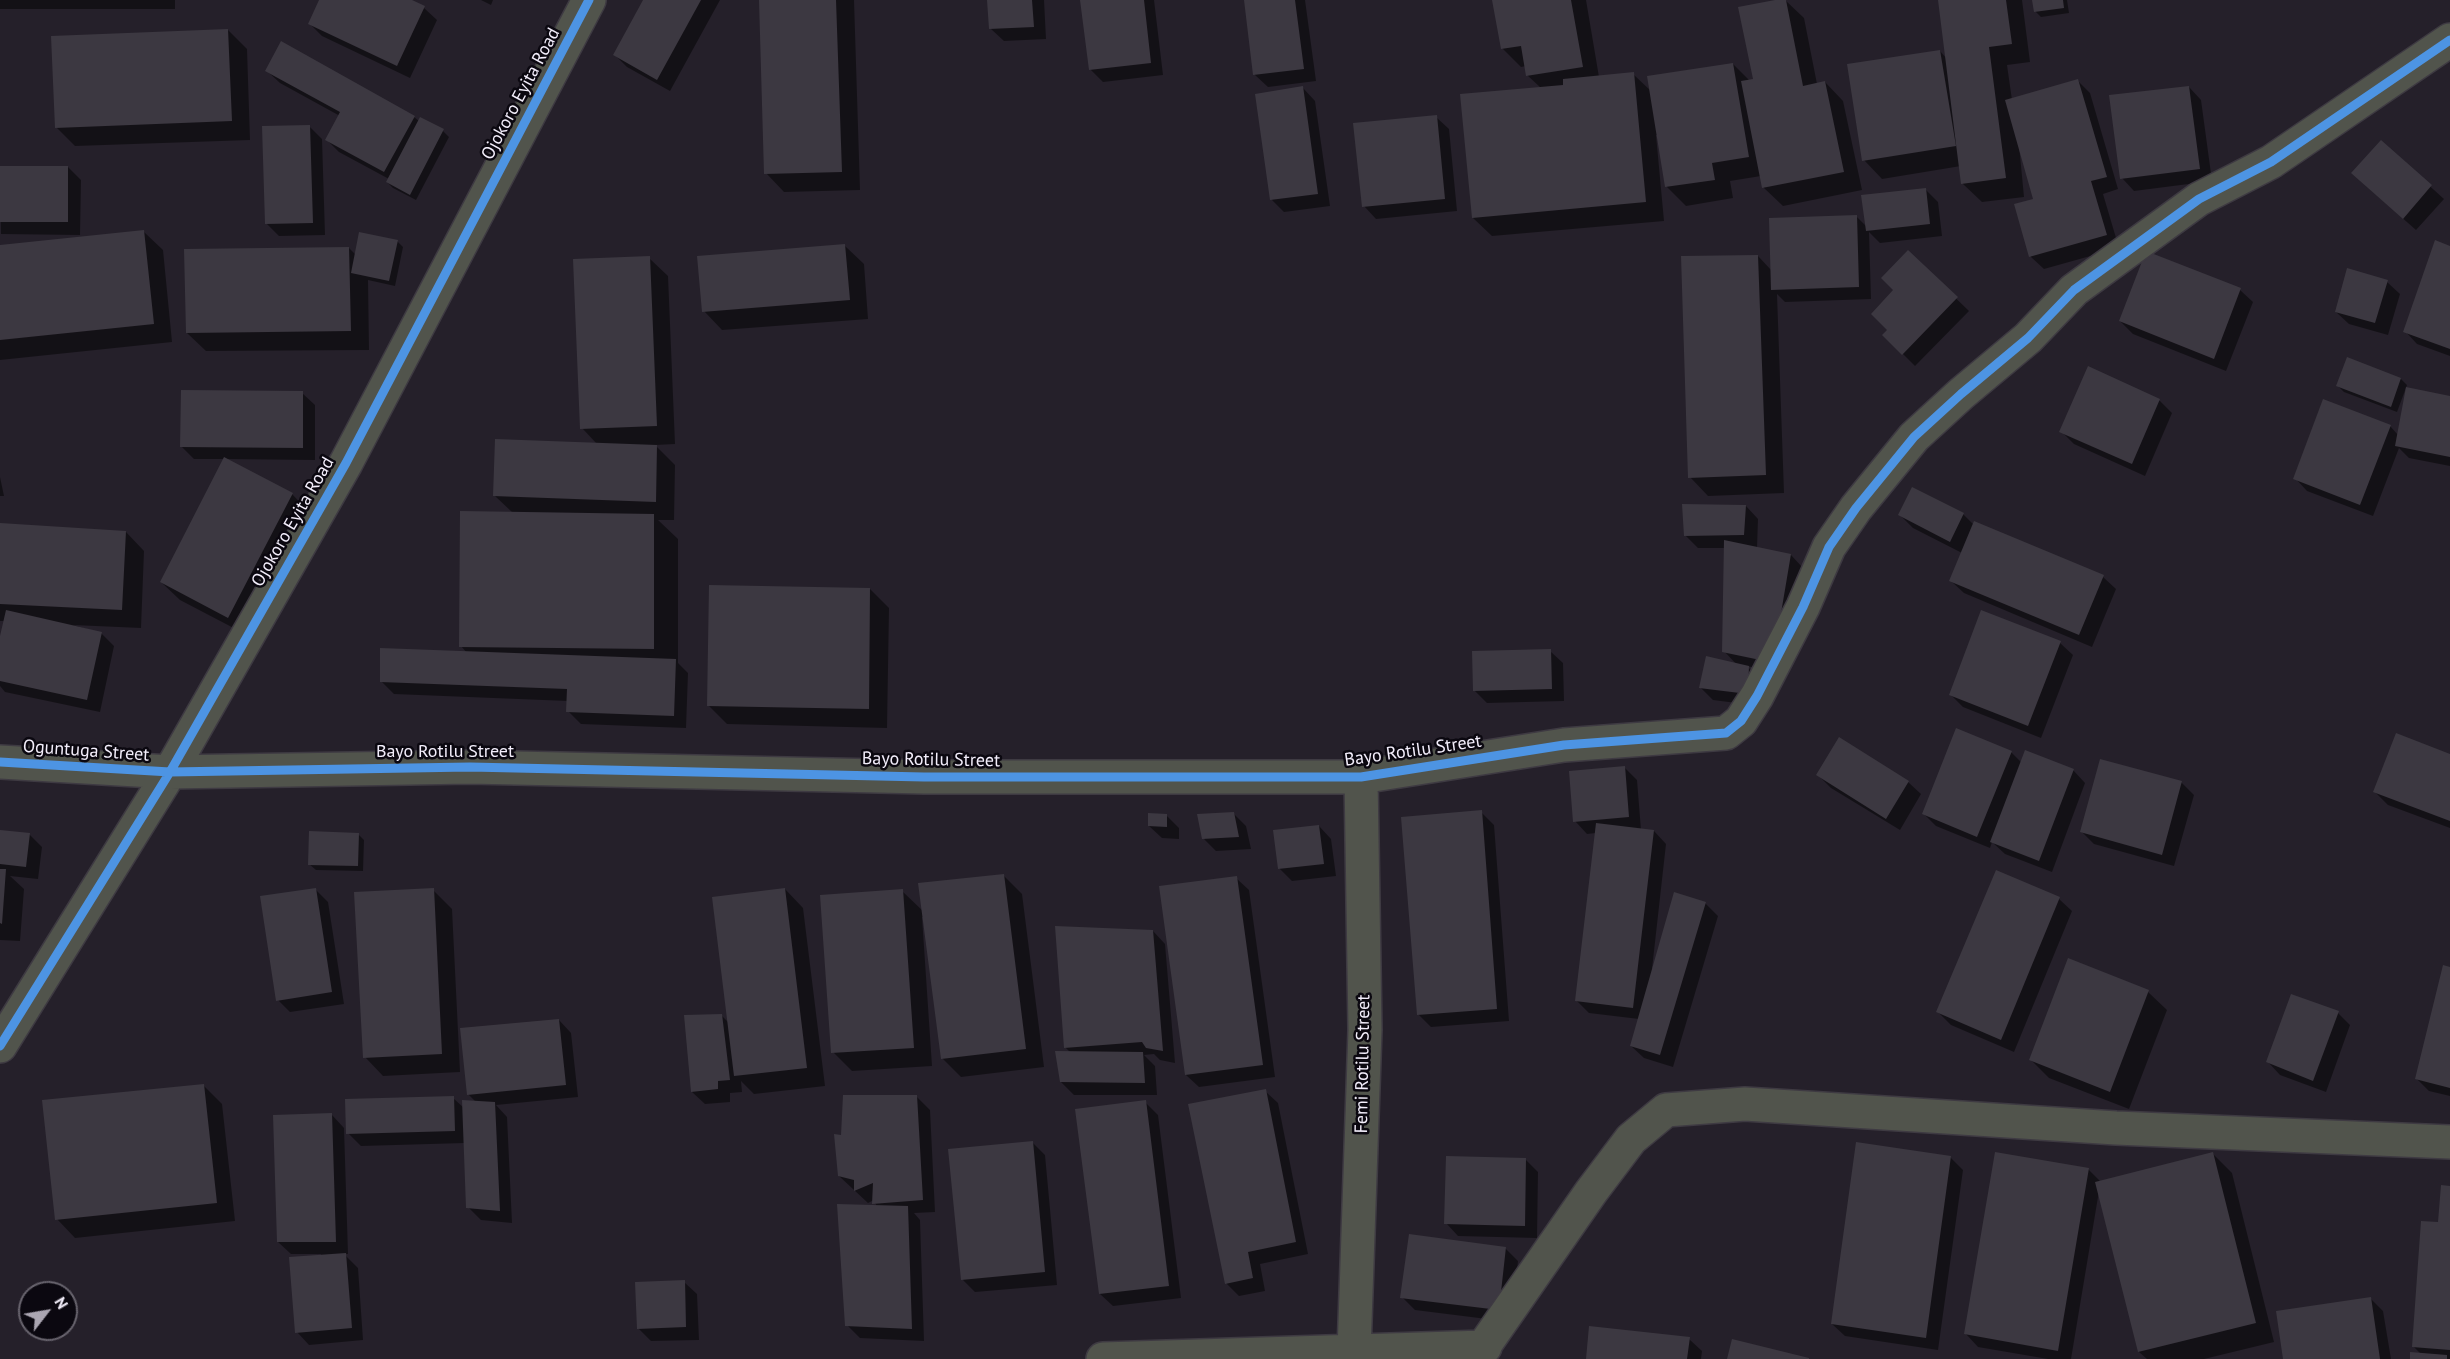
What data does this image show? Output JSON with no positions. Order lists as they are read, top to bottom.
{
  "streets": {
    "street": [
      "Ojokoro Eyita Road",
      "Oguntuga Street",
      "Bayo Rotilu Street",
      "Femi Rotilu Street"
    ]
  },
  "crossings": [
    ["Ojokoro Eyita Road", "Oguntuga Street"],
    ["Ojokoro Eyita Road", "Bayo Rotilu Street"],
    ["Oguntuga Street", "Bayo Rotilu Street"],
    ["Bayo Rotilu Street", "Femi Rotilu Street"]
  ],
  "north": "top right"
}
